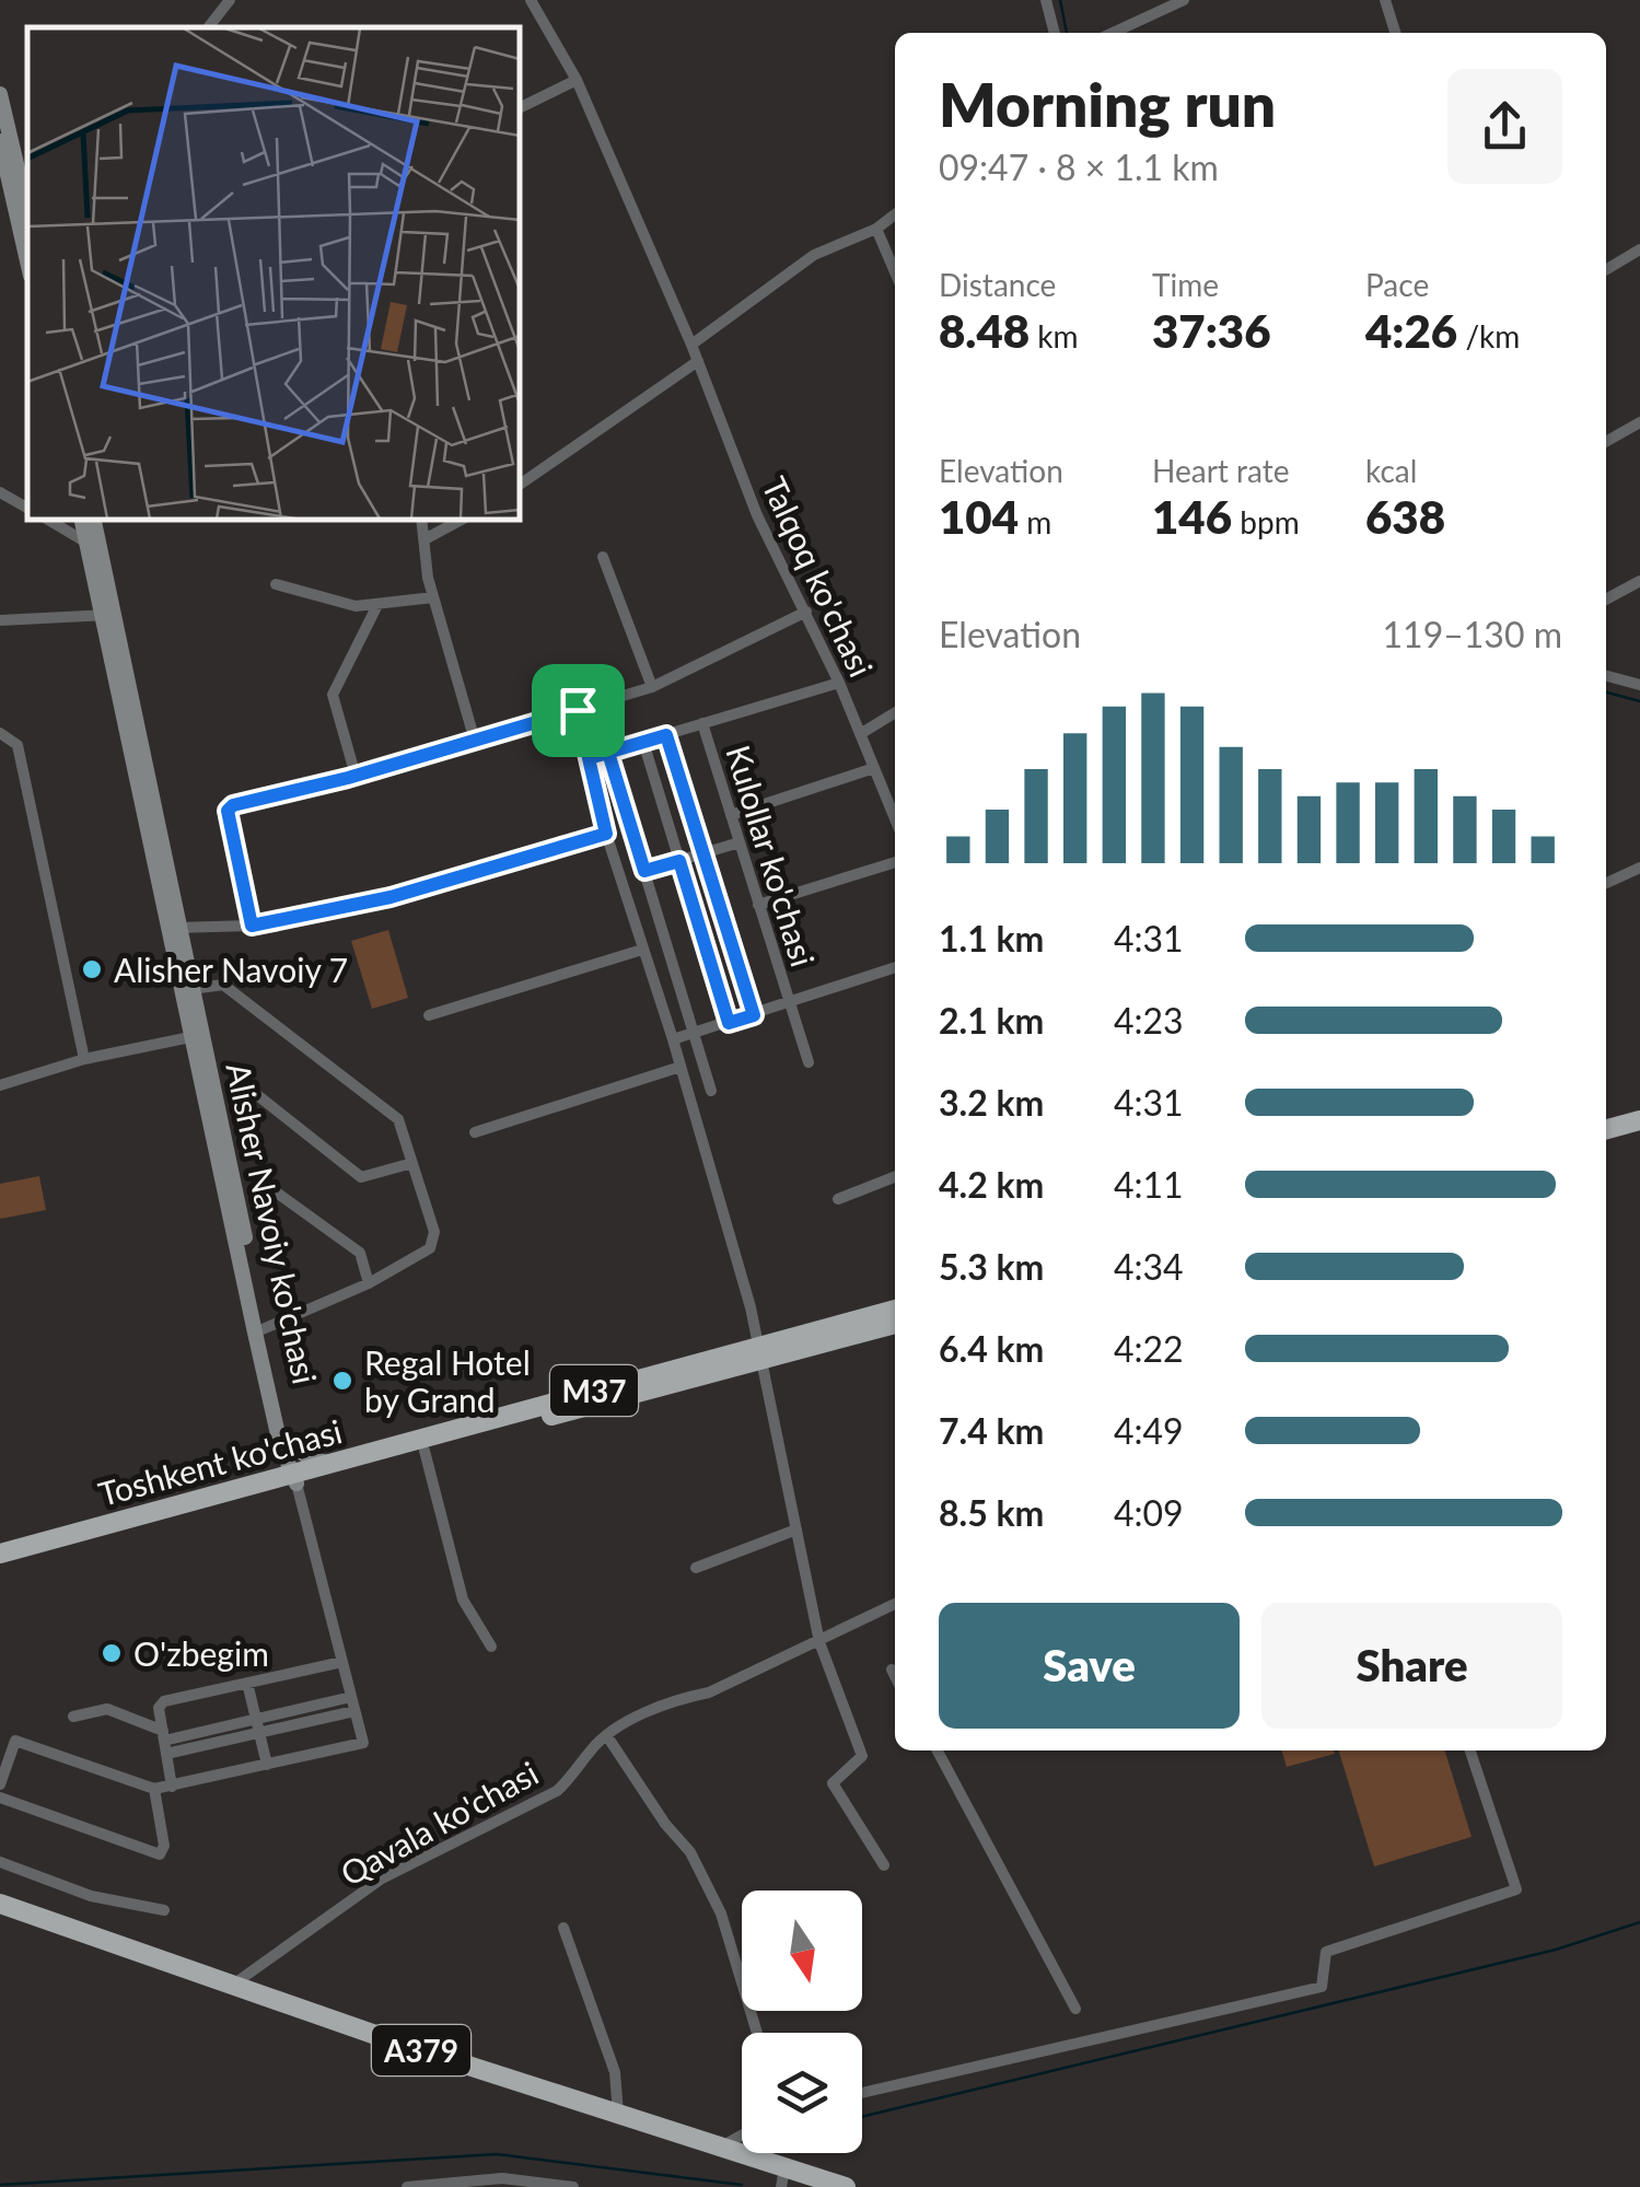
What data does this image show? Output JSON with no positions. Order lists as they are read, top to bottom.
{
  "streets": {
    "highway": ["M37", "Toshkent ko'chasi", "A379"],
    "main road": ["Alisher Navoiy ko'chasi"],
    "street": ["Talqoq ko'chasi", "Kulollar ko'chasi", "Qavala ko'chasi"]
  },
  "crossings": [
    ["Alisher Navoiy ko'chasi", "Toshkent ko'chasi"],
    ["Qavala ko'chasi", "A379"]
  ],
  "places": ["Alisher Navoiy 7", "Regal Hotel by Grand", "O'zbegim"],
  "north": "bottom",
  "page": {
    "heading": ["Morning run", "09:47 · 8 × 1.1 km"],
    "stats": [
      ["Distance", "8.48 km"],
      ["Time", "37:36"],
      ["Pace", "4:26 /km"],
      ["Elevation", "104 m"],
      ["Heart rate", "146 bpm"],
      ["kcal", "638"]
    ],
    "chart": ["Elevation", "119–130 m"],
    "list": [
      {
        "name": "1.1 km",
        "note": "4:31"
      },
      {
        "name": "2.1 km",
        "note": "4:23"
      },
      {
        "name": "3.2 km",
        "note": "4:31"
      },
      {
        "name": "4.2 km",
        "note": "4:11"
      },
      {
        "name": "5.3 km",
        "note": "4:34"
      },
      {
        "name": "6.4 km",
        "note": "4:22"
      },
      {
        "name": "7.4 km",
        "note": "4:49"
      },
      {
        "name": "8.5 km",
        "note": "4:09"
      }
    ],
    "buttons": ["Save", "Share"]
  }
}
